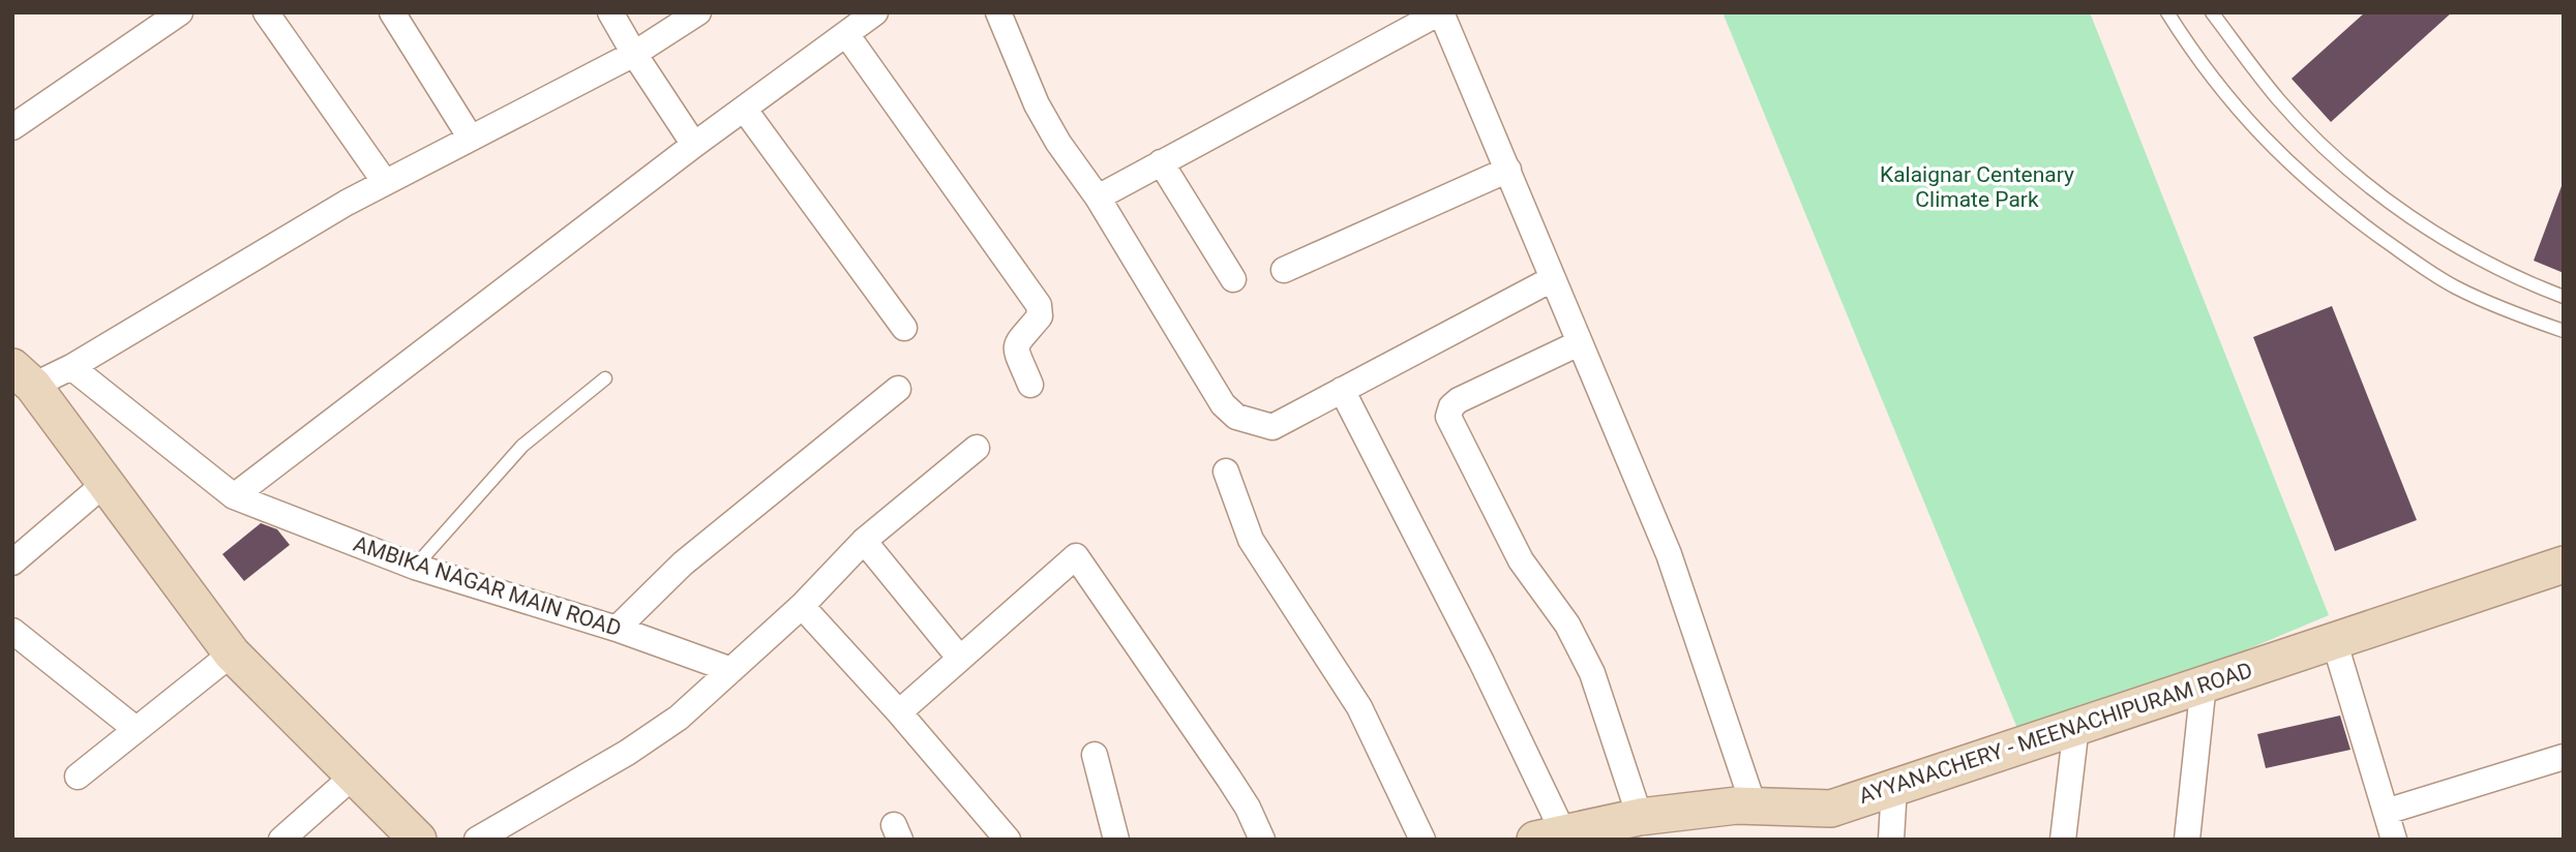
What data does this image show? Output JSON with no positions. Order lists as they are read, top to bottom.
{
  "streets": {
    "street": ["AMBIKA NAGAR MAIN ROAD", "AYYANACHERY - MEENACHIPURAM ROAD"]
  },
  "parks": ["Kalaignar Centenary Climate Park"]
}
